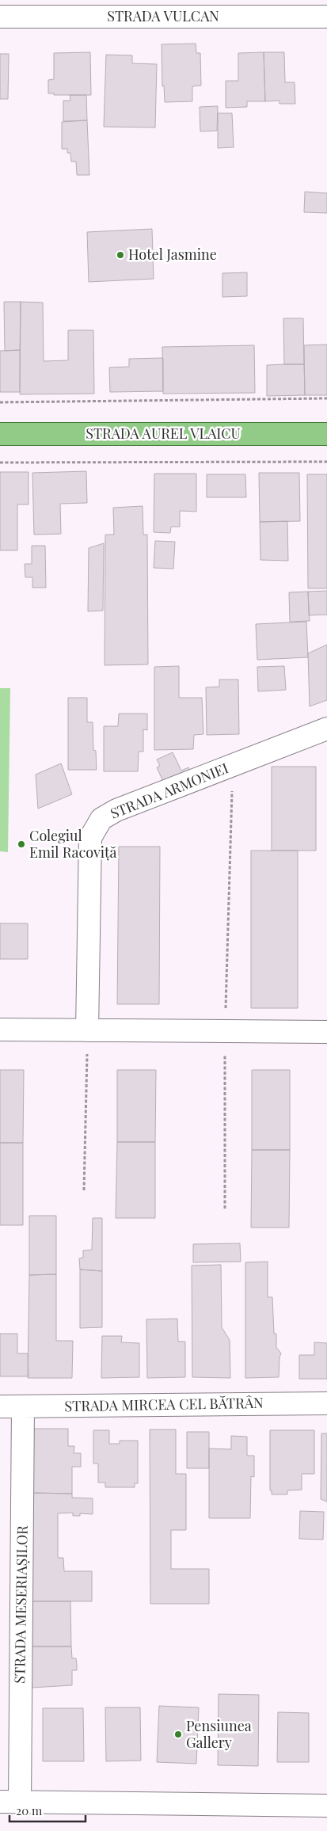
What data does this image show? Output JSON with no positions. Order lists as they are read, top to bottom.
{
  "streets": {
    "main road": ["STRADA AUREL VLAICU"],
    "street": [
      "STRADA VULCAN",
      "STRADA ARMONIEI",
      "STRADA MIRCEA CEL BĂTRÂN",
      "STRADA MESERIAȘILOR"
    ]
  },
  "crossings": [
    ["STRADA MIRCEA CEL BĂTRÂN", "STRADA MESERIAȘILOR"]
  ],
  "places": ["Hotel Jasmine", "Colegiul Emil Racoviță", "Pensiunea Gallery"],
  "scale_bar": "20 m"
}
